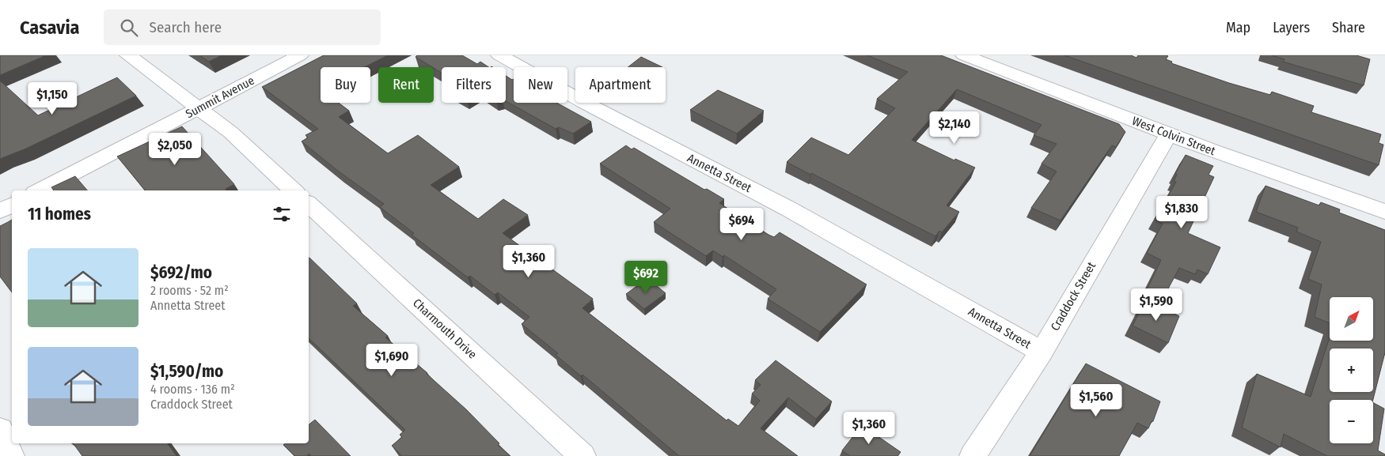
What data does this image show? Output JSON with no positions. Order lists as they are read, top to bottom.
{
  "streets": {
    "street": [
      "Summit Avenue",
      "West Colvin Street",
      "Annetta Street",
      "Craddock Street",
      "Charmouth Drive"
    ]
  },
  "crossings": [
    ["West Colvin Street", "Craddock Street"],
    ["Annetta Street", "Craddock Street"]
  ],
  "north": "top right",
  "page": {
    "header": "Casavia",
    "search": "Search here",
    "nav": ["Map", "Layers", "Share"],
    "chip": [
      "Buy",
      "Rent",
      "Filters",
      "New",
      "Apartment"
    ],
    "price": [
      "$1,150",
      "$2,140",
      "$2,050",
      "$1,830",
      "$694",
      "$1,360",
      "$692",
      "$1,590",
      "$1,690",
      "$1,560",
      "$1,360"
    ],
    "heading": "11 homes",
    "list": [
      {
        "name": "$692/mo",
        "note": "2 rooms · 52 m² · Annetta Street"
      },
      {
        "name": "$1,590/mo",
        "note": "4 rooms · 136 m² · Craddock Street"
      }
    ],
    "map_buttons": ["+", "−"]
  }
}
